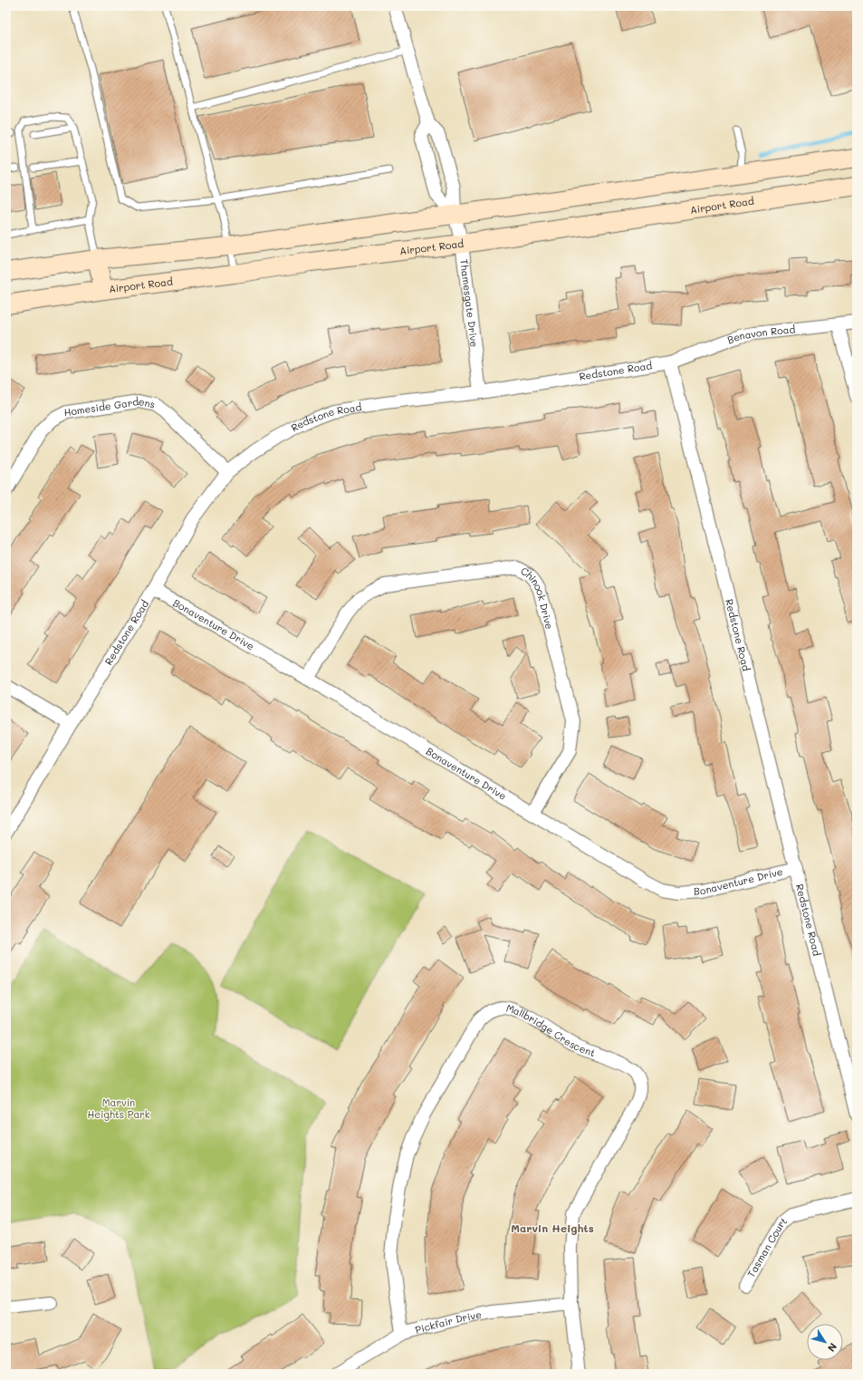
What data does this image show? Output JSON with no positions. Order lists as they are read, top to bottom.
{
  "streets": {
    "main road": ["Airport Road"],
    "street": [
      "Thamesgate Drive",
      "Benavon Road",
      "Redstone Road",
      "Homeside Gardens",
      "Chinook Drive",
      "Bonaventure Drive",
      "Mallbridge Crescent",
      "Tasman Court",
      "Pickfair Drive"
    ]
  },
  "crossings": [
    ["Airport Road", "Thamesgate Drive"],
    ["Thamesgate Drive", "Redstone Road"],
    ["Benavon Road", "Redstone Road"],
    ["Redstone Road", "Homeside Gardens"],
    ["Redstone Road", "Bonaventure Drive"],
    ["Chinook Drive", "Bonaventure Drive"],
    ["Mallbridge Crescent", "Pickfair Drive"]
  ],
  "districts": ["Marvin Heights"],
  "parks": ["Marvin Heights Park"],
  "north": "bottom right"
}
